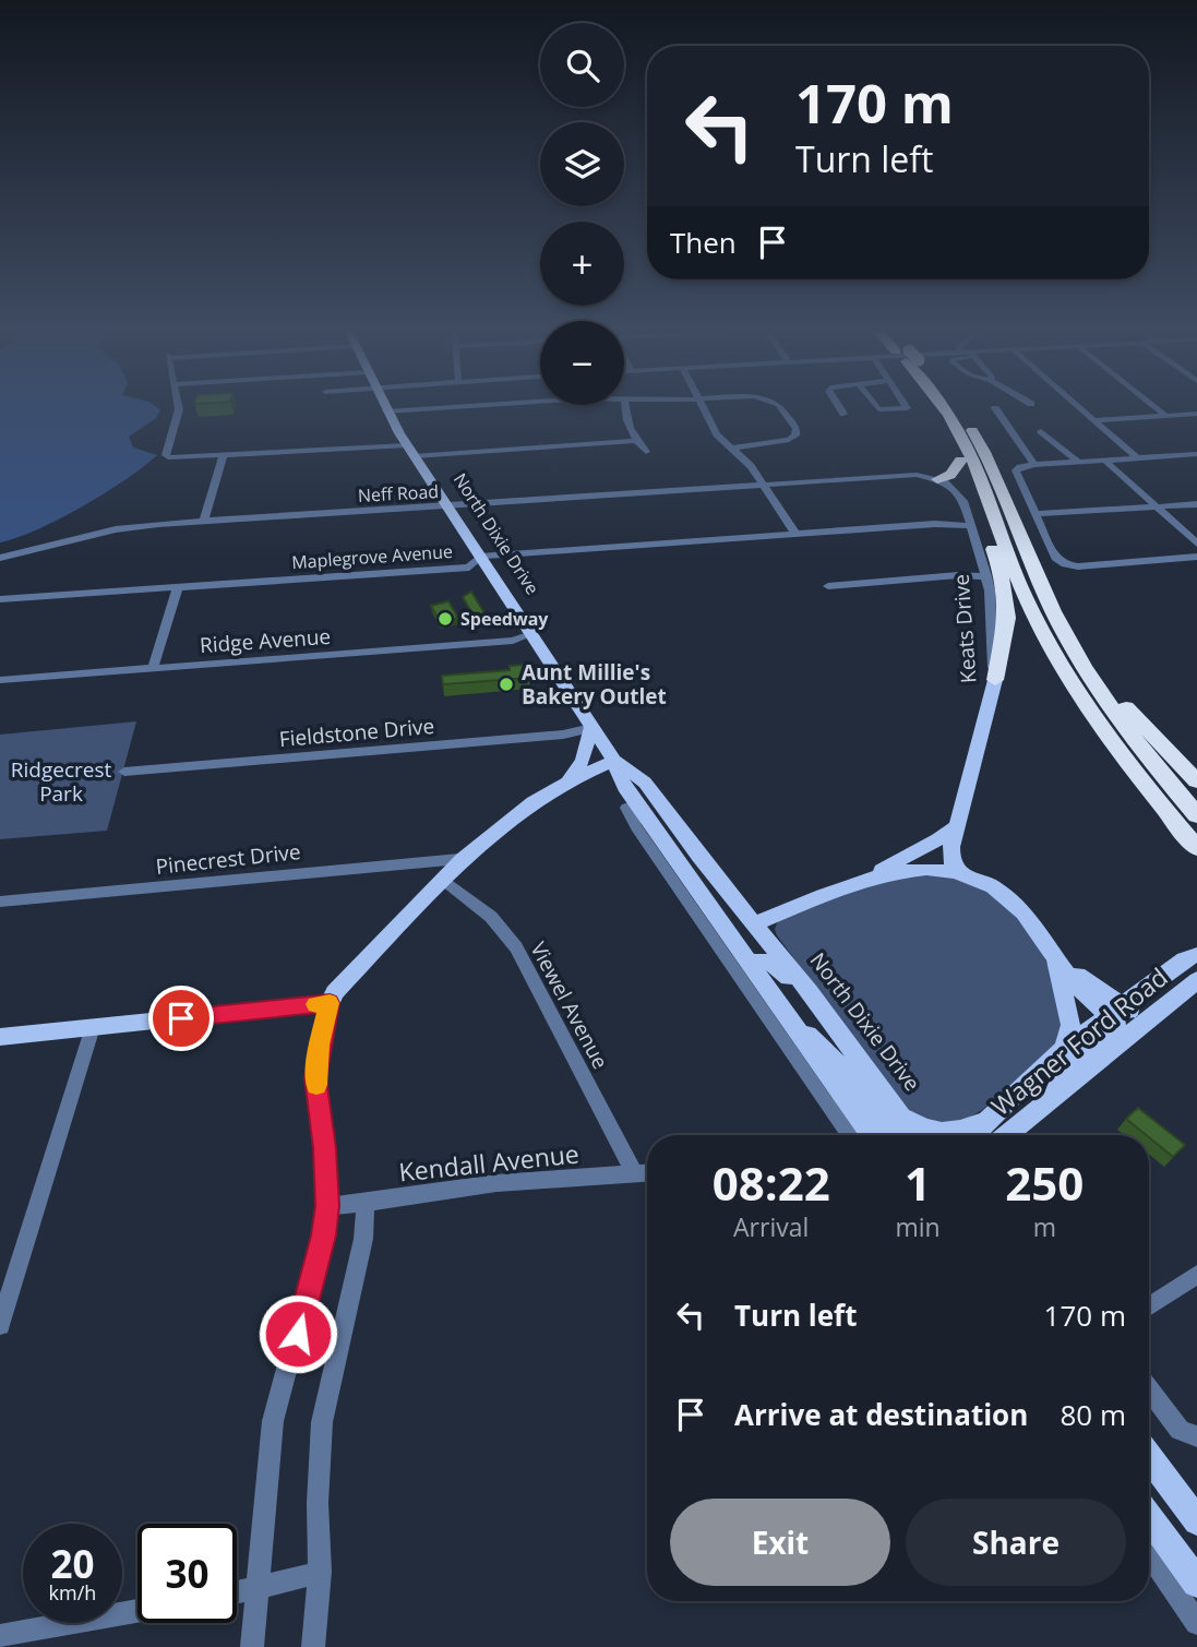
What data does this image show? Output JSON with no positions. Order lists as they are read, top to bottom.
{
  "streets": {
    "main road": ["North Dixie Drive", "Keats Drive", "Wagner Ford Road"],
    "street": [
      "Neff Road",
      "Maplegrove Avenue",
      "Ridge Avenue",
      "Fieldstone Drive",
      "Pinecrest Drive",
      "Viewel Avenue",
      "Kendall Avenue"
    ]
  },
  "crossings": [
    ["Neff Road", "North Dixie Drive"],
    ["Neff Road", "Keats Drive"],
    ["North Dixie Drive", "Maplegrove Avenue"],
    ["North Dixie Drive", "Ridge Avenue"],
    ["North Dixie Drive", "Fieldstone Drive"],
    ["Maplegrove Avenue", "Keats Drive"],
    ["Viewel Avenue", "Kendall Avenue"]
  ],
  "parks": ["Ridgecrest Park"],
  "places": ["Speedway", "Aunt Millie's Bakery Outlet"],
  "page": {
    "map_buttons": ["+", "−"],
    "turn": ["170 m", "Turn left"],
    "then": "Then",
    "eta": [
      "08:22",
      "Arrival",
      "1",
      "min",
      "250",
      "m"
    ],
    "list": [
      {
        "name": "Turn left",
        "value": "170 m"
      },
      {
        "name": "Arrive at destination",
        "value": "80 m"
      }
    ],
    "buttons": ["Exit", "Share"],
    "speed": "20 km/h",
    "limit": "30"
  }
}
